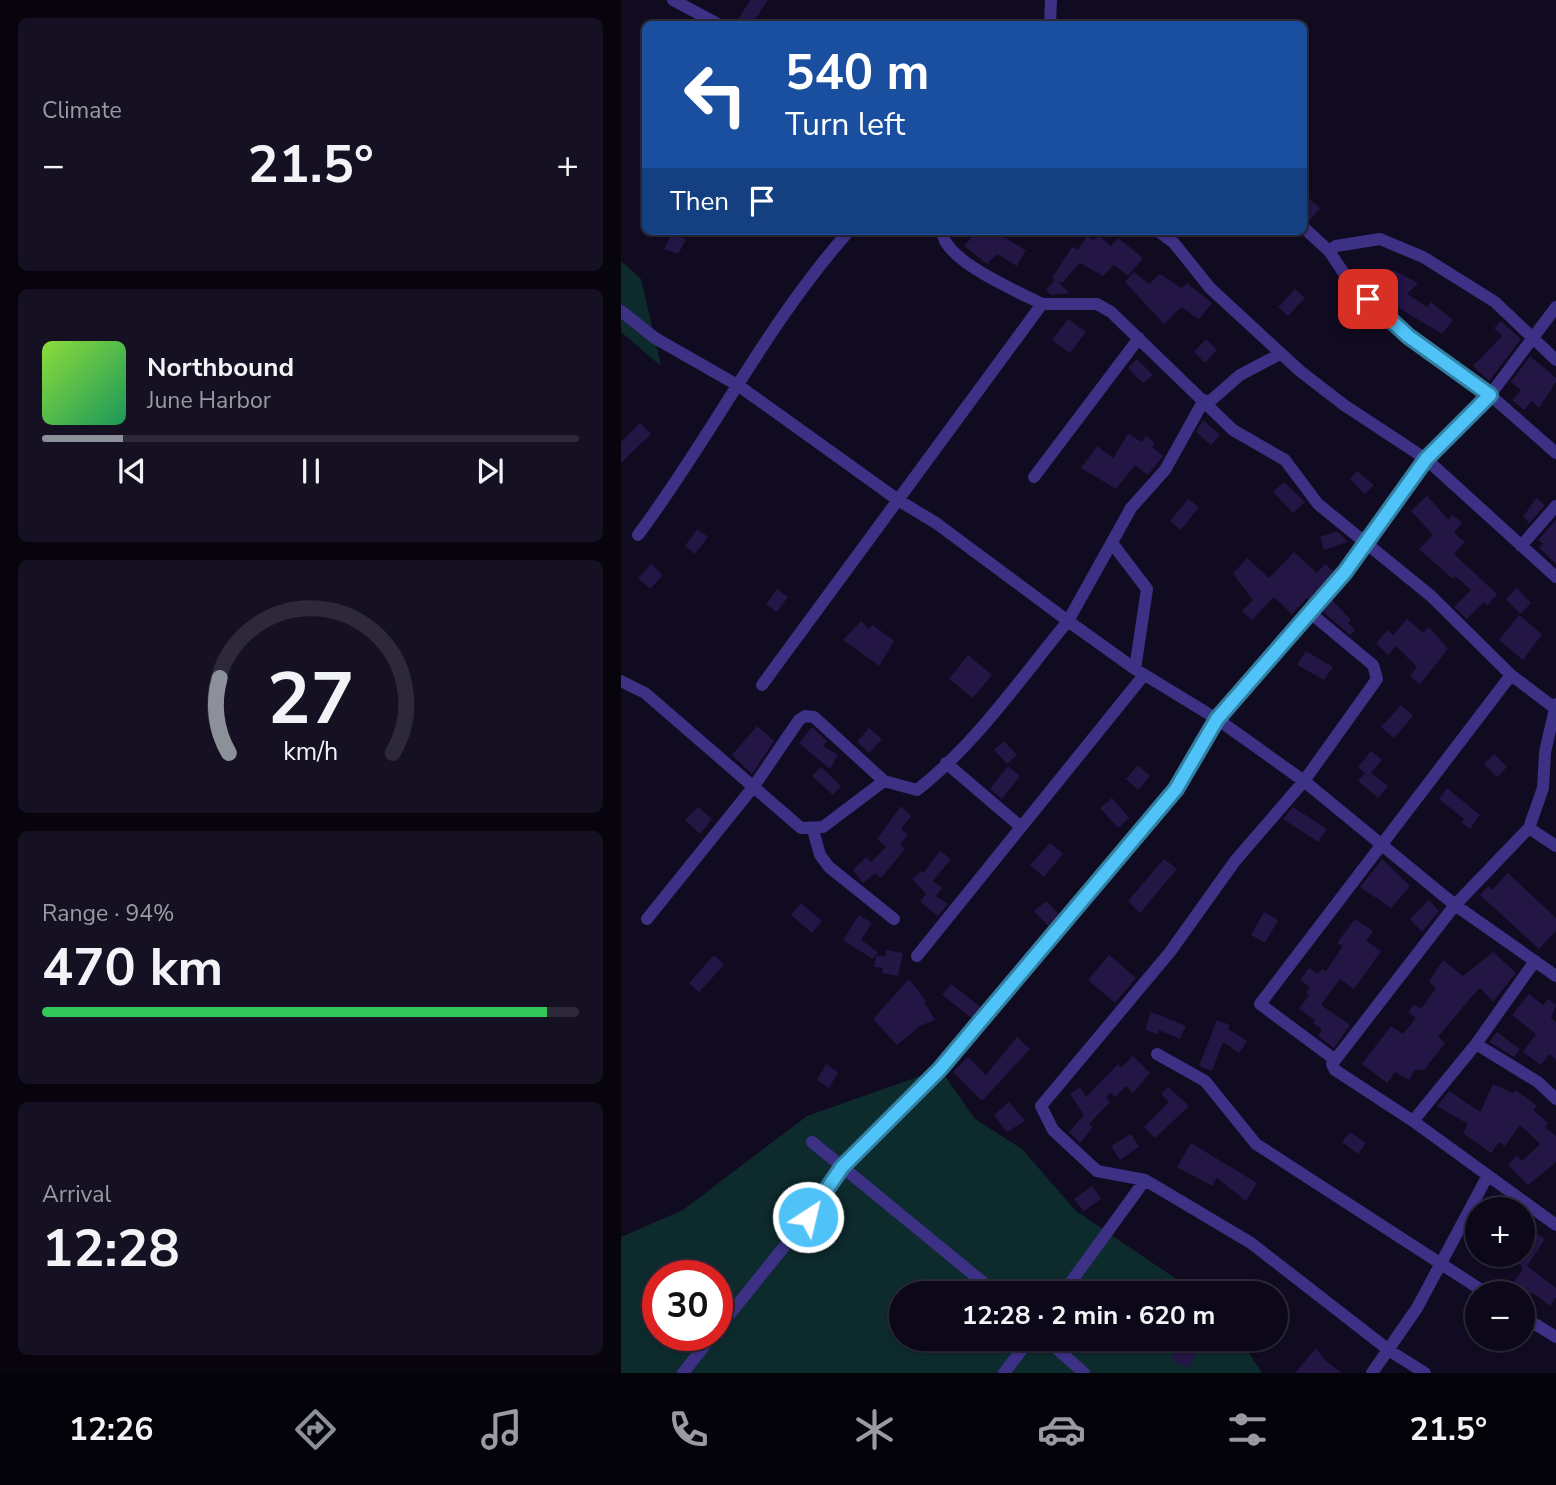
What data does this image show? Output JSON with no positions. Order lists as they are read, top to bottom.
{
  "page": {
    "tile": [
      "Climate",
      ["Range · 94%", "470 km"],
      ["Arrival", "12:28"]
    ],
    "turn": ["540 m", "Turn left"],
    "heat": ["−", "21.5°", "+"],
    "then": "Then",
    "song": ["Northbound", "June Harbor"],
    "map_buttons": ["+", "−"],
    "limit": "30",
    "trip": "12:28 · 2 min · 620 m",
    "tabs": ["12:26", "21.5°"],
    "gauge": ["27", "km/h"]
  }
}
